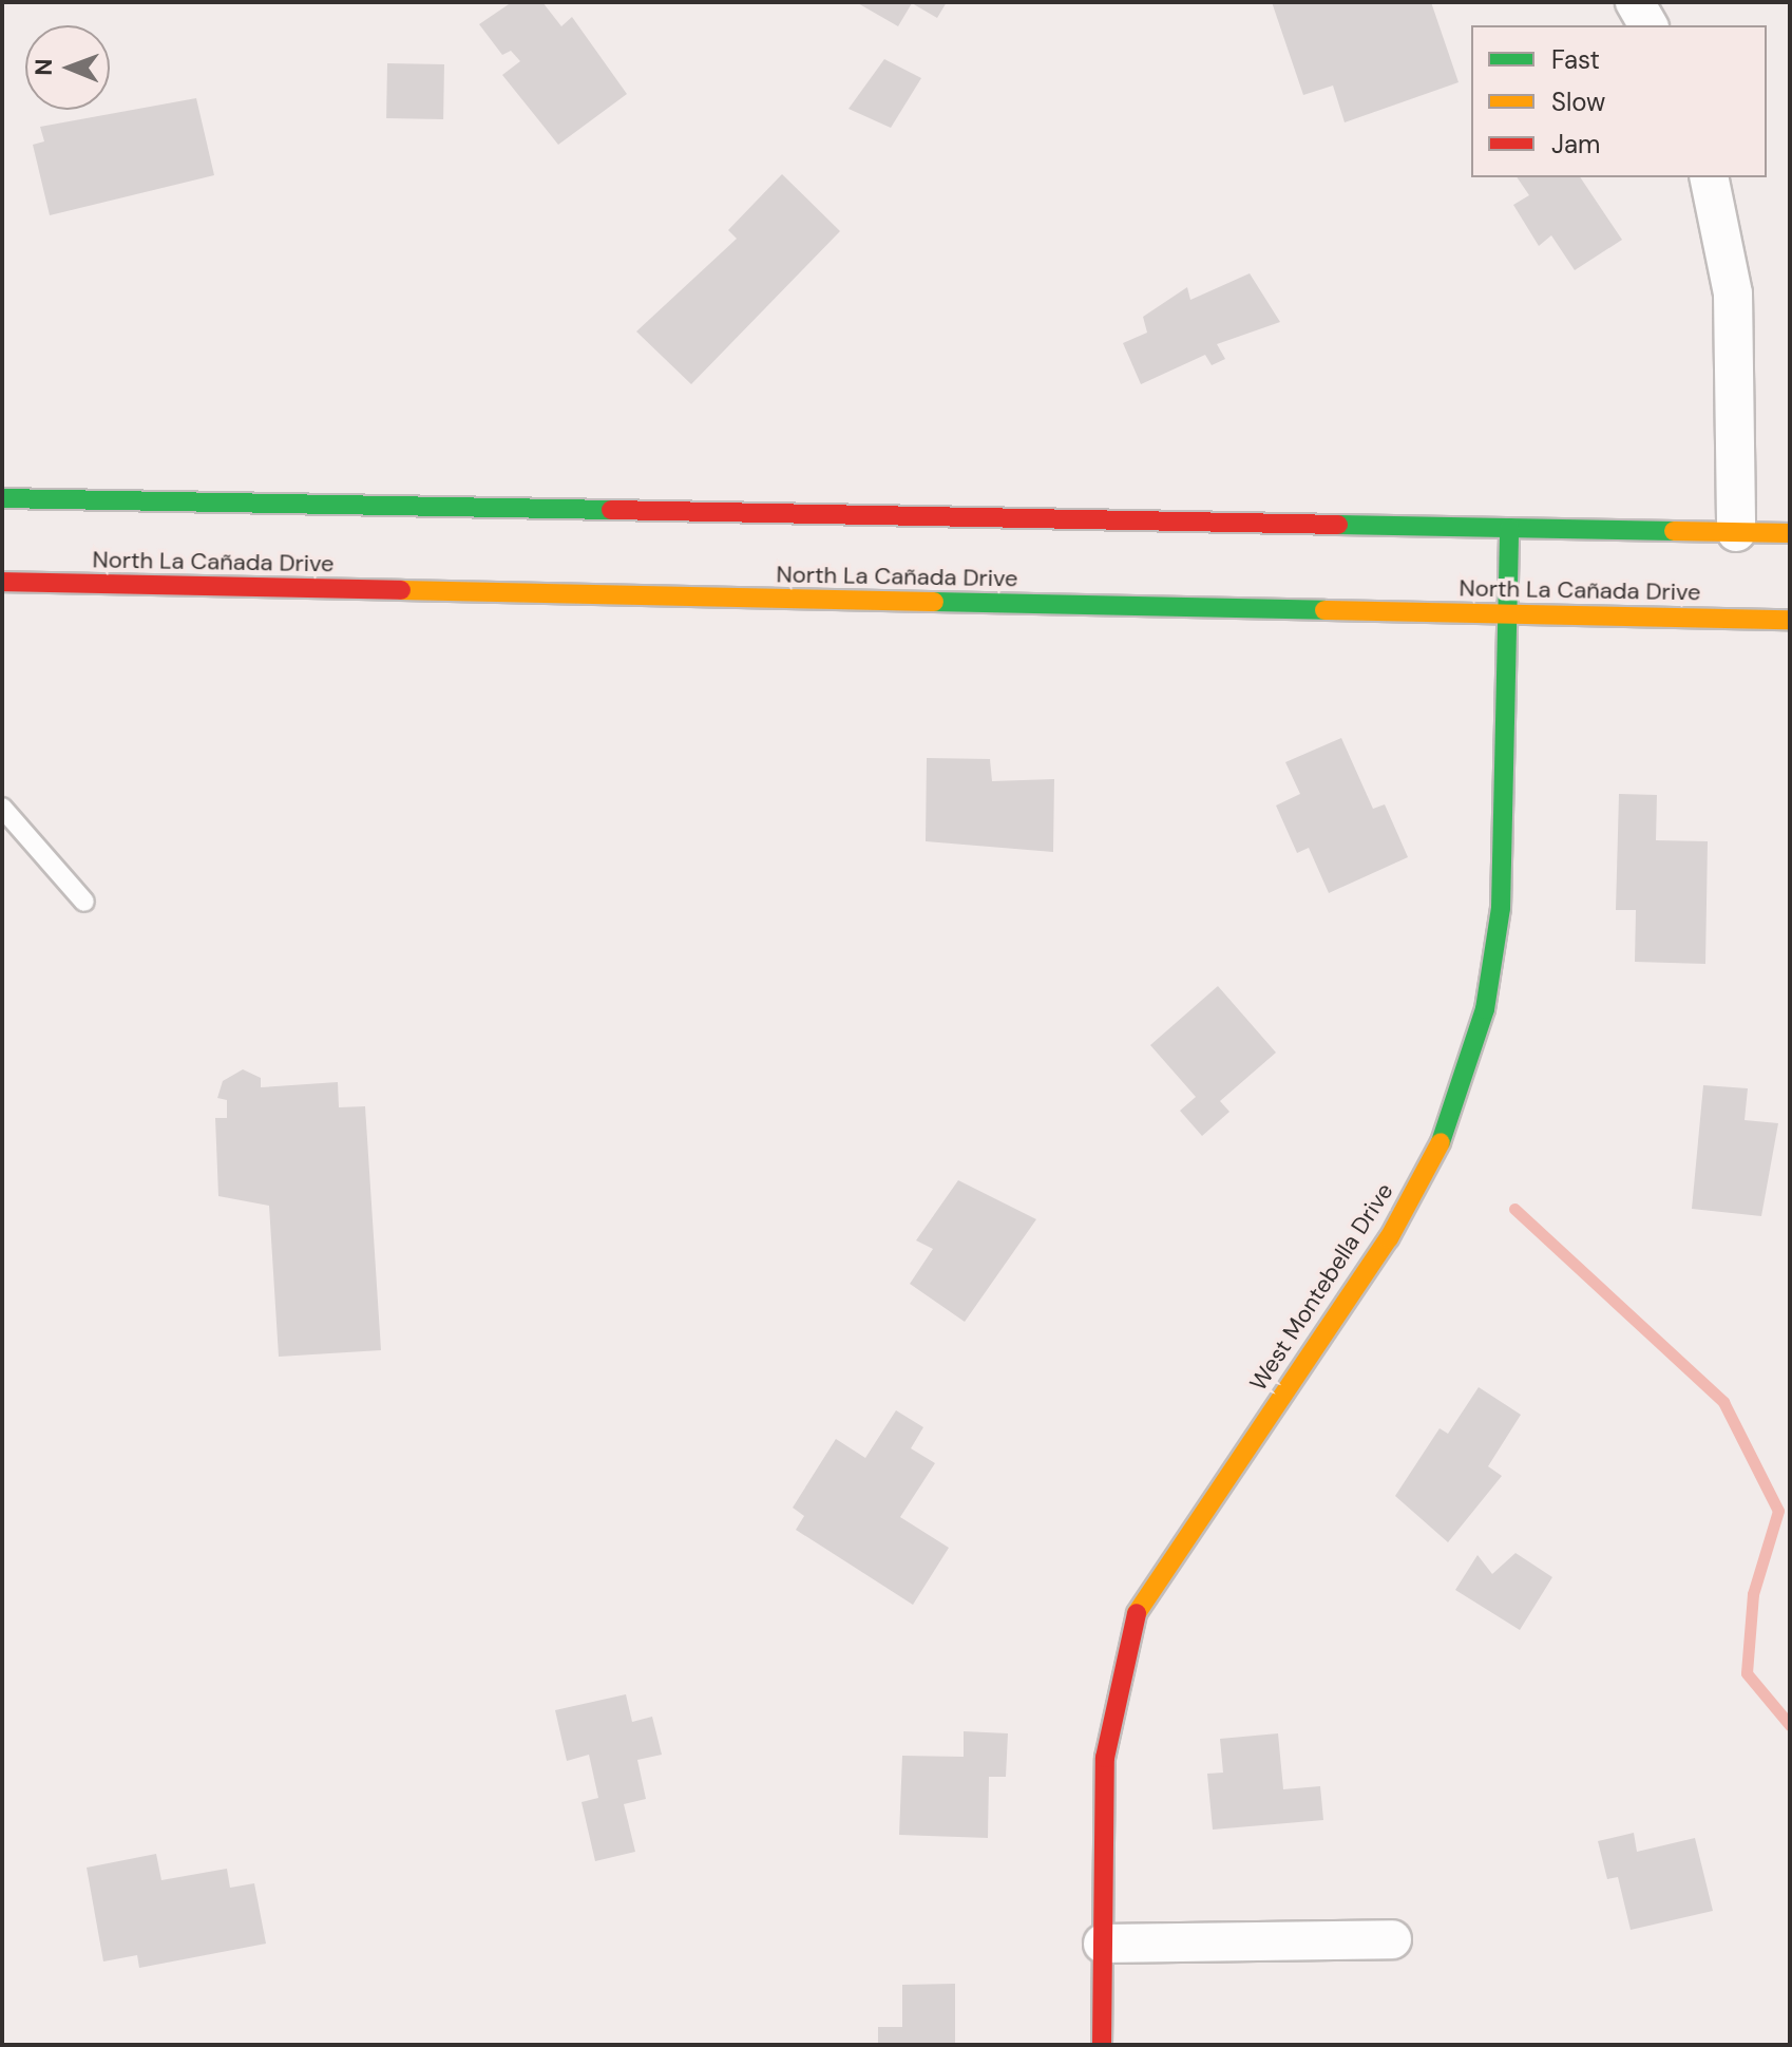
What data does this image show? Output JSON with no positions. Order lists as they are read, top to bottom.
{
  "streets": {
    "main road": ["North La Cañada Drive", "West Montebella Drive"]
  },
  "crossings": [
    ["North La Cañada Drive", "West Montebella Drive"]
  ],
  "legend": ["Fast", "Slow", "Jam"],
  "north": "left"
}
